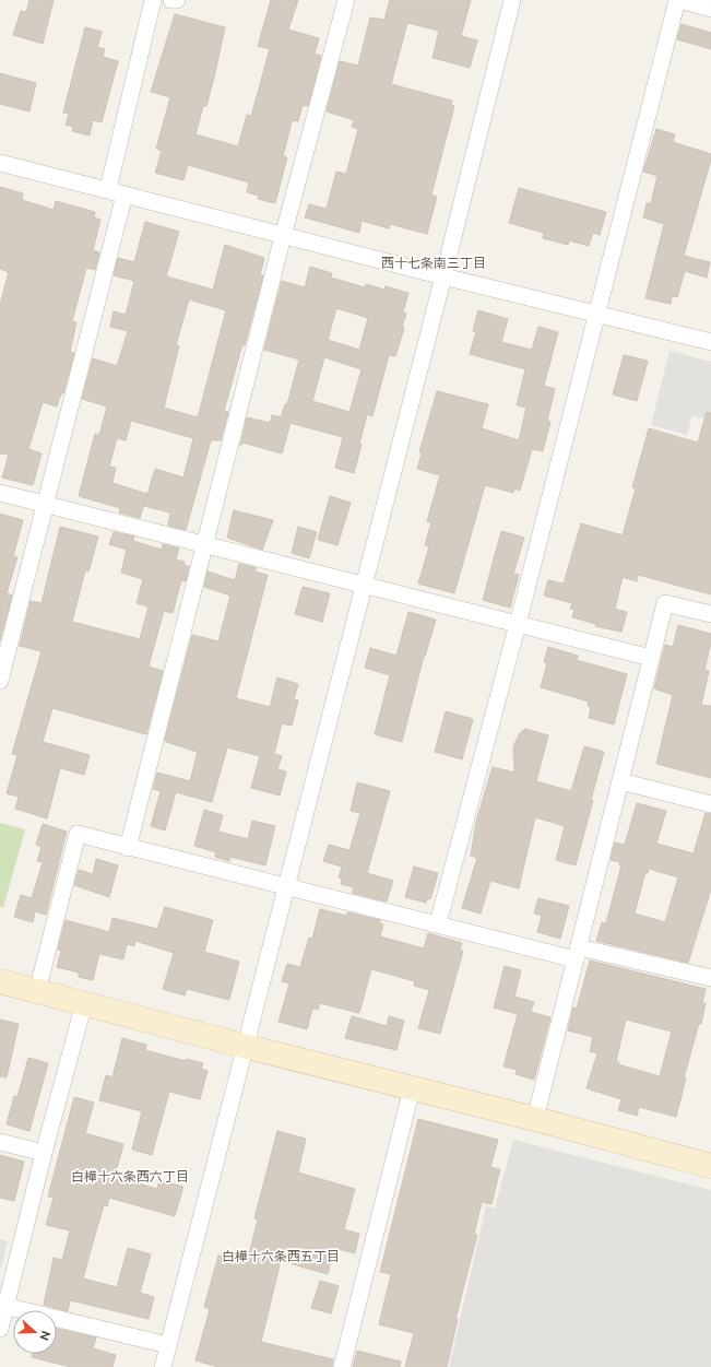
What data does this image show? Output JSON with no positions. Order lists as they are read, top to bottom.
{
  "districts": ["西十七条南三丁目", "白樺十六条西六丁目", "白樺十六条西五丁目"],
  "north": "right"
}
